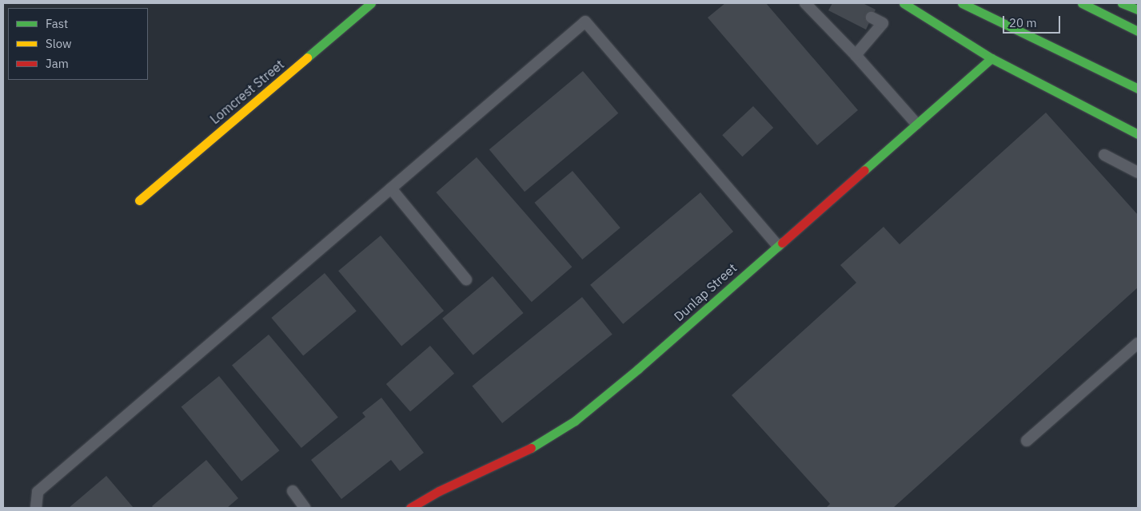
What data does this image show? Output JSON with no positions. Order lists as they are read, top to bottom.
{
  "streets": {
    "main road": ["Lomcrest Street", "Dunlap Street"]
  },
  "legend": ["Fast", "Slow", "Jam"],
  "scale_bar": "20 m"
}
